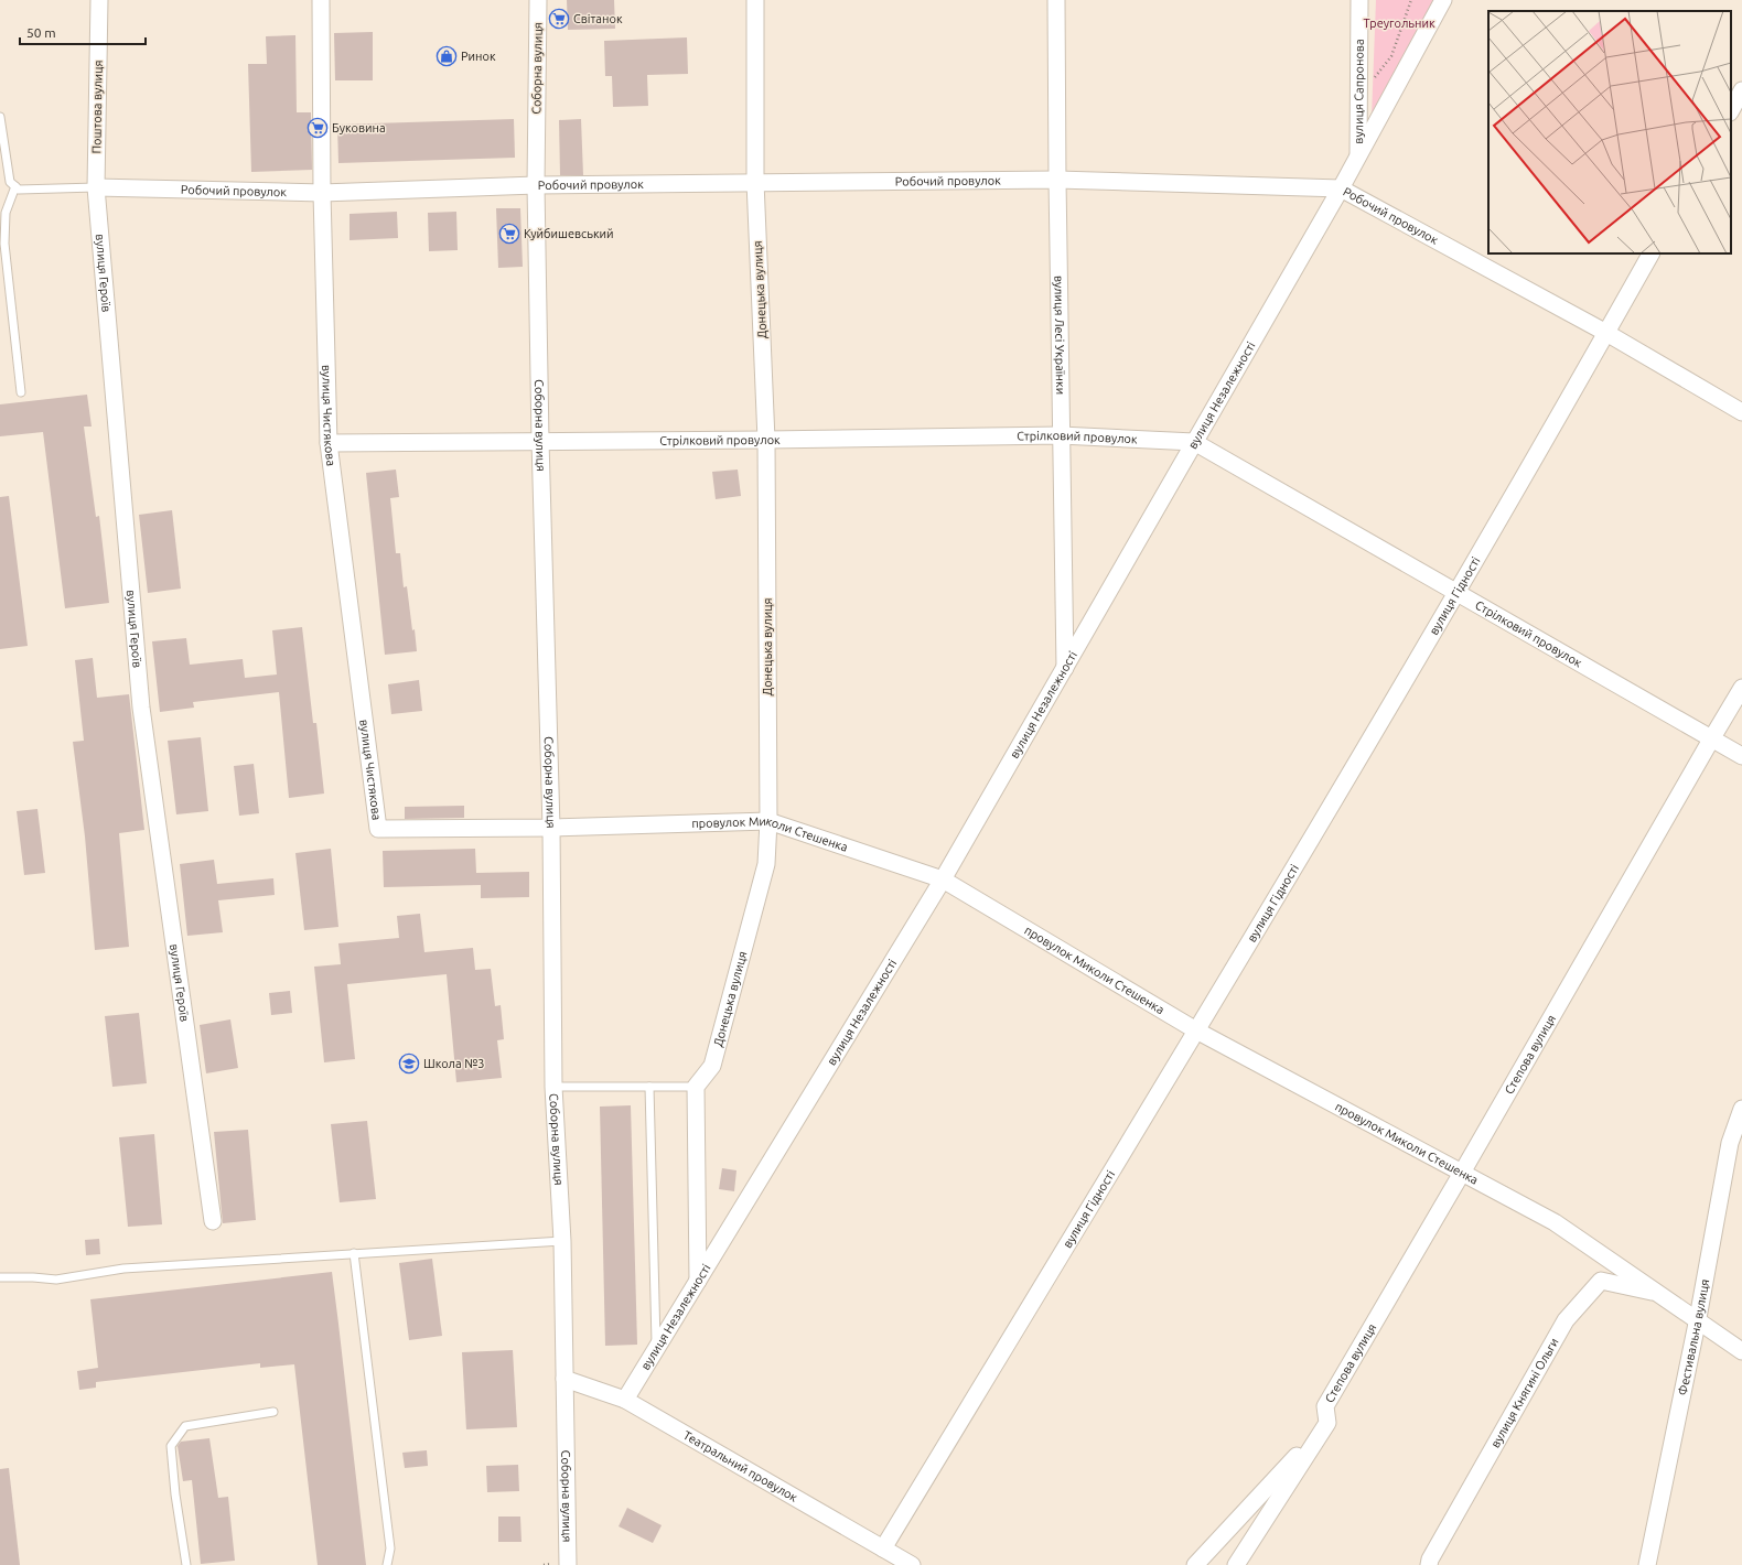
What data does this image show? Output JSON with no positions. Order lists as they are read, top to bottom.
{
  "streets": {
    "street": [
      "Соборна вулиця",
      "вулиця Сапронова",
      "Поштова вулиця",
      "Робочий провулок",
      "вулиця Героїв",
      "Донецька вулиця",
      "вулиця Лесі Українки",
      "вулиця Незалежності",
      "вулиця Чистякова",
      "Стрілковий провулок",
      "вулиця Гідності",
      "провулок Миколи Стешенка",
      "Степова вулиця",
      "Фестивальна вулиця",
      "вулиця Княгині Ольги",
      "Театральний провулок"
    ]
  },
  "crossings": [
    ["Соборна вулиця", "Робочий провулок"],
    ["Соборна вулиця", "Стрілковий провулок"],
    ["Соборна вулиця", "провулок Миколи Стешенка"],
    ["Соборна вулиця", "Театральний провулок"],
    ["вулиця Сапронова", "вулиця Незалежності"],
    ["Поштова вулиця", "Робочий провулок"],
    ["Поштова вулиця", "вулиця Героїв"],
    ["Робочий провулок", "вулиця Героїв"],
    ["Робочий провулок", "Донецька вулиця"],
    ["Робочий провулок", "вулиця Лесі Українки"],
    ["Робочий провулок", "вулиця Незалежності"],
    ["Робочий провулок", "вулиця Чистякова"],
    ["Робочий провулок", "вулиця Гідності"],
    ["Донецька вулиця", "Стрілковий провулок"],
    ["Донецька вулиця", "провулок Миколи Стешенка"],
    ["вулиця Лесі Українки", "вулиця Незалежності"],
    ["вулиця Лесі Українки", "Стрілковий провулок"],
    ["вулиця Незалежності", "Стрілковий провулок"],
    ["вулиця Незалежності", "провулок Миколи Стешенка"],
    ["вулиця Незалежності", "Театральний провулок"],
    ["вулиця Чистякова", "Стрілковий провулок"],
    ["вулиця Чистякова", "провулок Миколи Стешенка"],
    ["Стрілковий провулок", "вулиця Гідності"],
    ["Стрілковий провулок", "Степова вулиця"],
    ["вулиця Гідності", "провулок Миколи Стешенка"],
    ["вулиця Гідності", "Театральний провулок"],
    ["провулок Миколи Стешенка", "Степова вулиця"],
    ["провулок Миколи Стешенка", "Фестивальна вулиця"],
    ["провулок Миколи Стешенка", "вулиця Княгині Ольги"]
  ],
  "parks": ["Треугольник"],
  "places": {
    "supermarket": ["Світанок", "Буковина", "Куйбишевський"],
    "shop": ["Ринок"],
    "school or university": ["Школа №3"]
  },
  "scale_bar": "50 m"
}
